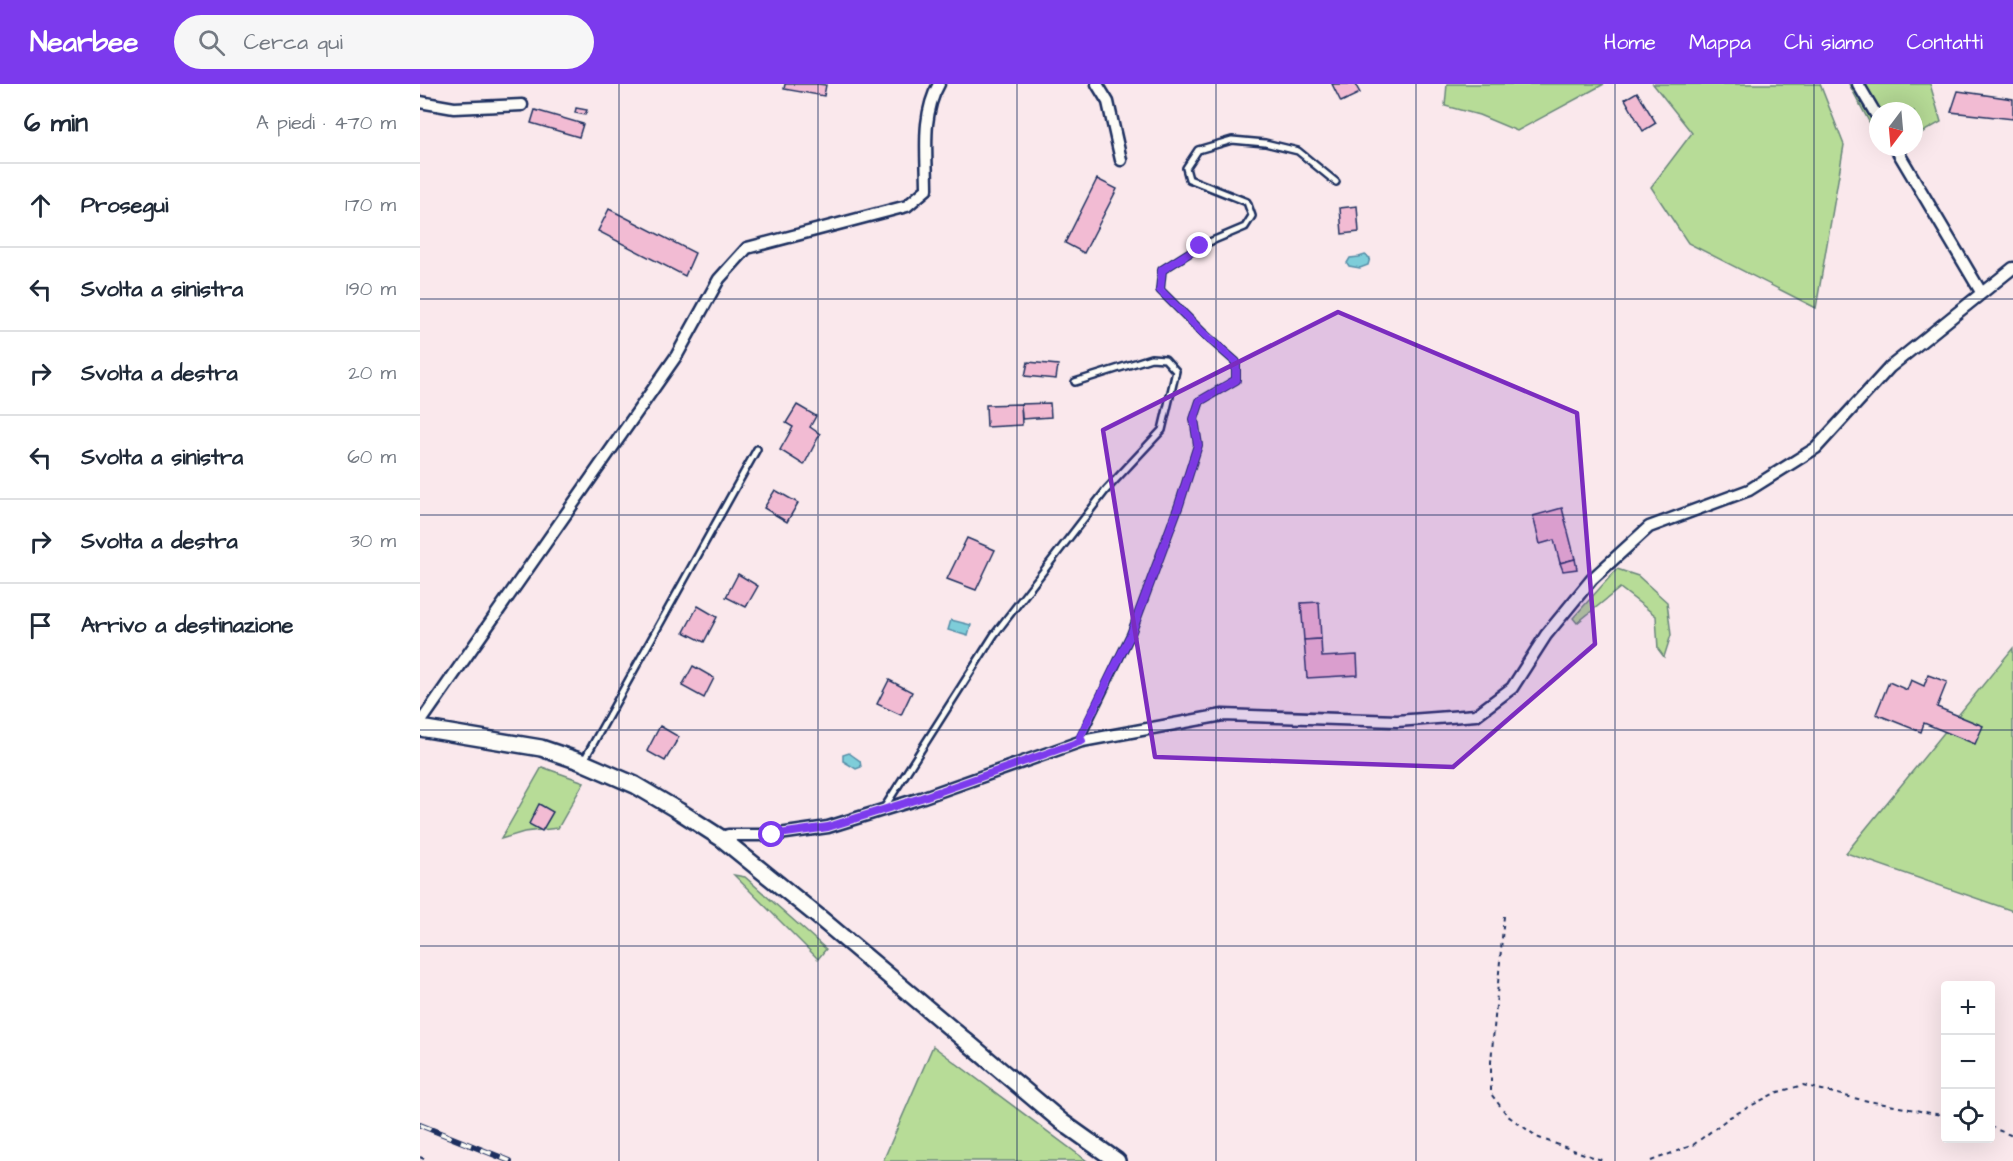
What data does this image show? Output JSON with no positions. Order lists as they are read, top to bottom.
{
  "north": "bottom",
  "page": {
    "header": "Nearbee",
    "search": "Cerca qui",
    "nav": [
      "Home",
      "Mappa",
      "Chi siamo",
      "Contatti"
    ],
    "heading": ["6 min", "A piedi · 470 m"],
    "list": [
      ["Prosegui", "170 m"],
      ["Svolta a sinistra", "190 m"],
      ["Svolta a destra", "20 m"],
      ["Svolta a sinistra", "60 m"],
      ["Svolta a destra", "30 m"],
      "Arrivo a destinazione"
    ],
    "map_buttons": ["+", "−"]
  }
}
